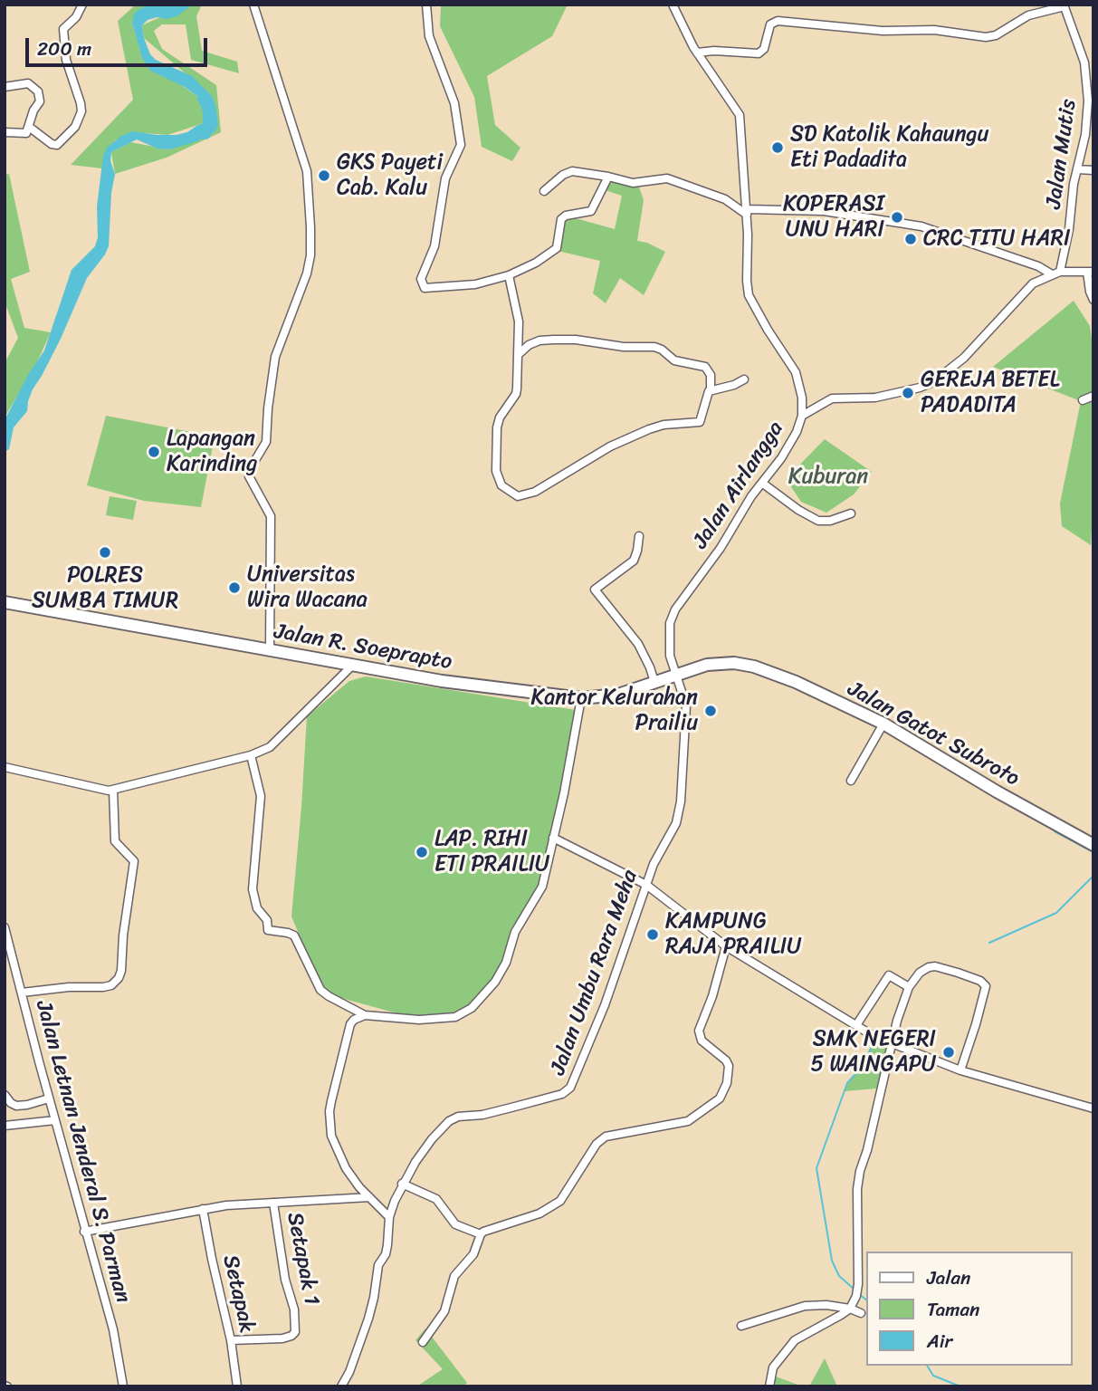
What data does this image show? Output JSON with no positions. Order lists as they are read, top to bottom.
{
  "streets": {
    "highway": ["Jalan R. Soeprapto", "Jalan Gatot Subroto"],
    "street": [
      "Jalan Mutis",
      "Jalan Airlangga",
      "Jalan Umbu Rara Meha",
      "Jalan Letnan Jenderal S. Parman",
      "Setapak 1",
      "Setapak"
    ]
  },
  "crossings": [
    ["Jalan Mutis", "Jalan Airlangga"],
    ["Jalan Airlangga", "Jalan R. Soeprapto"],
    ["Jalan Airlangga", "Jalan Gatot Subroto"],
    ["Jalan Airlangga", "Jalan Umbu Rara Meha"],
    ["Jalan R. Soeprapto", "Jalan Gatot Subroto"],
    ["Jalan R. Soeprapto", "Jalan Umbu Rara Meha"],
    ["Jalan Gatot Subroto", "Jalan Umbu Rara Meha"],
    ["Setapak 1", "Setapak"]
  ],
  "parks": ["Kuburan"],
  "places": [
    "SD Katolik Kahaungu Eti Padadita",
    "GKS Payeti Cab. Kalu",
    "KOPERASI UNU HARI",
    "CRC TITU HARI",
    "GEREJA BETEL PADADITA",
    "Lapangan Karinding",
    "POLRES SUMBA TIMUR",
    "Universitas Wira Wacana",
    "Kantor Kelurahan Prailiu",
    "LAP. RIHI ETI PRAILIU",
    "KAMPUNG RAJA PRAILIU",
    "SMK NEGERI 5 WAINGAPU"
  ],
  "legend": ["Jalan", "Taman", "Air"],
  "scale_bar": "200 m"
}
